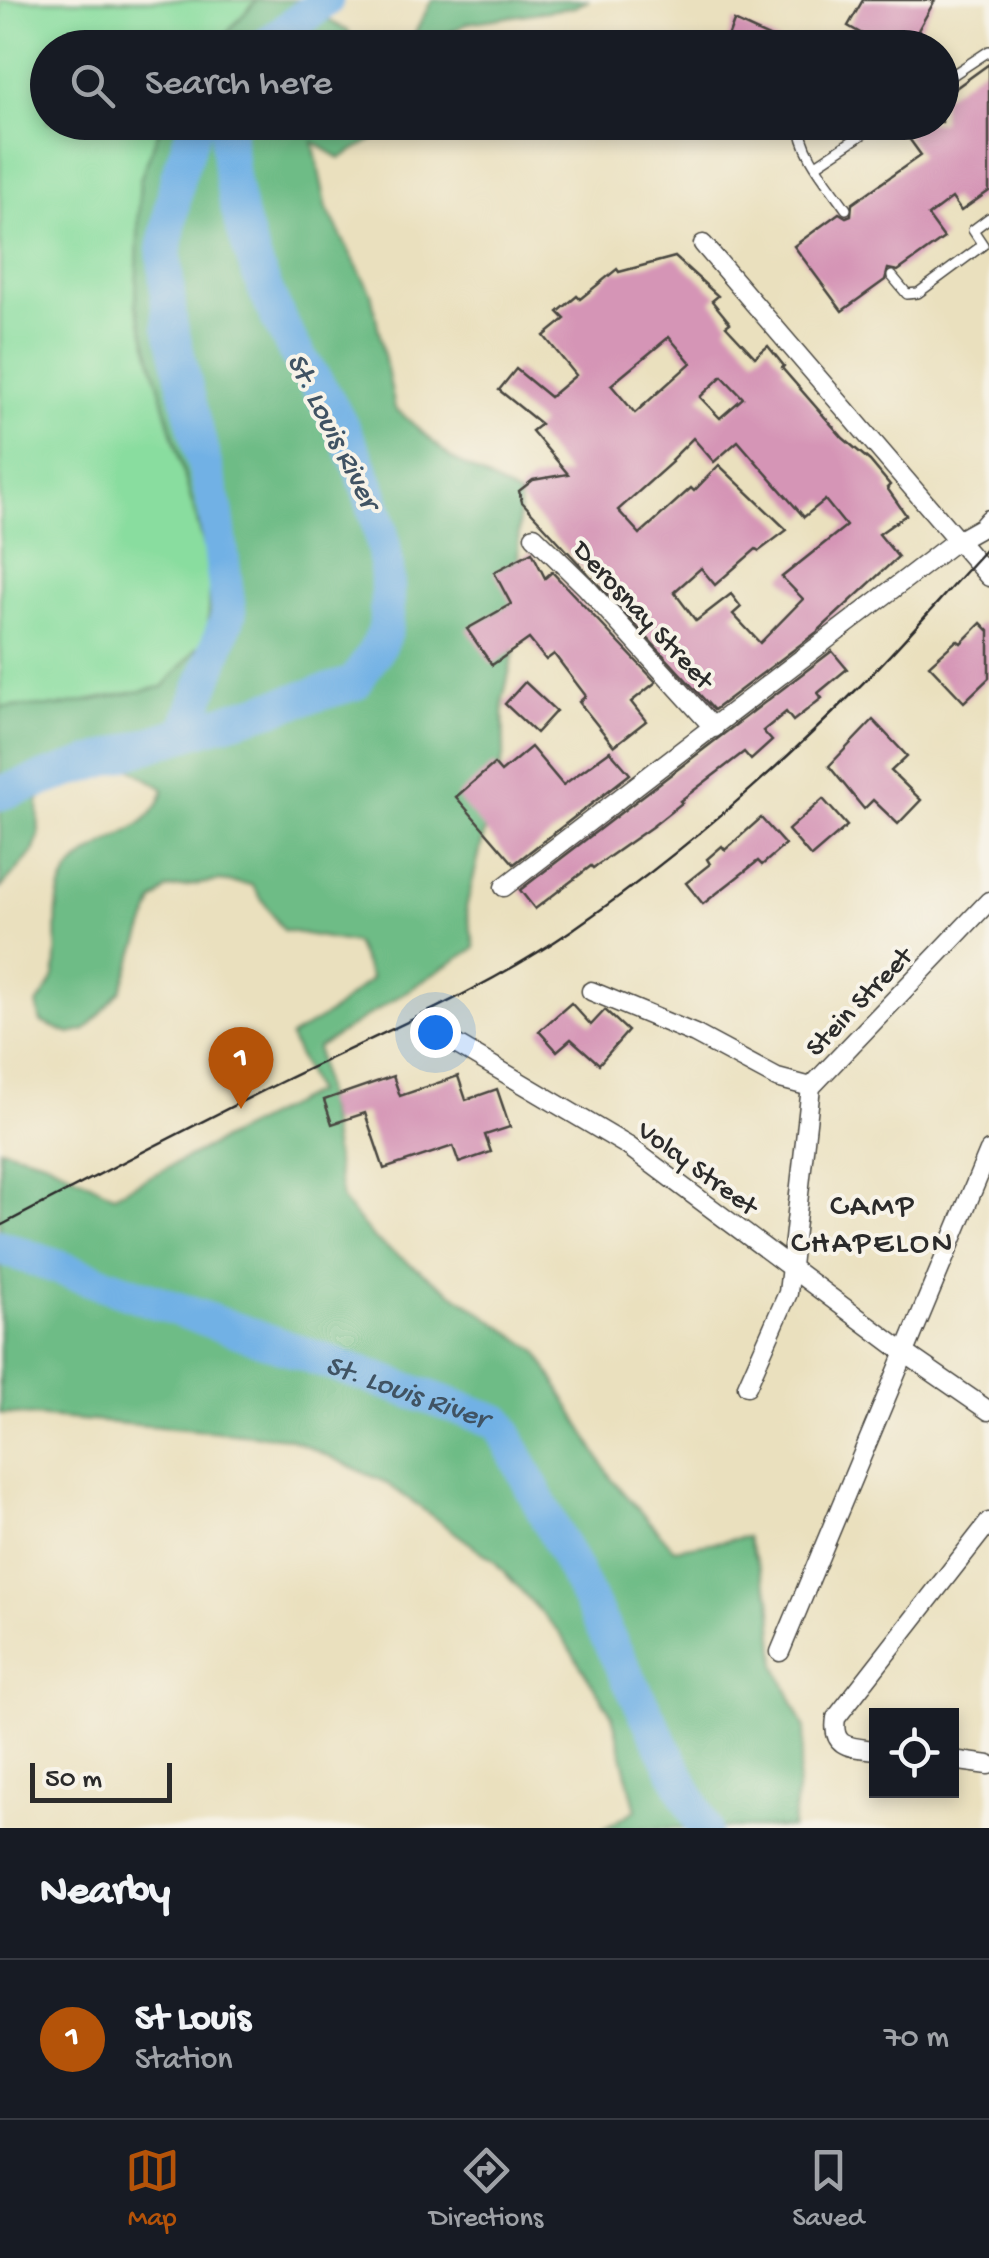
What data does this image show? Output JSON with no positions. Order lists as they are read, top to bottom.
{
  "streets": {
    "street": ["Derosnay Street", "Stein Street", "Volcy Street"]
  },
  "crossings": [
    ["Stein Street", "Volcy Street"]
  ],
  "districts": ["CAMP CHAPELON"],
  "water": ["St. Louis River"],
  "scale_bar": "50 m",
  "page": {
    "search": "Search here",
    "pins": "1",
    "scale": "50 m",
    "heading": "Nearby",
    "list": [
      {
        "mark": "1",
        "name": "St Louis",
        "note": "Station",
        "value": "70 m"
      }
    ],
    "nav": ["Map", "Directions", "Saved"]
  }
}
